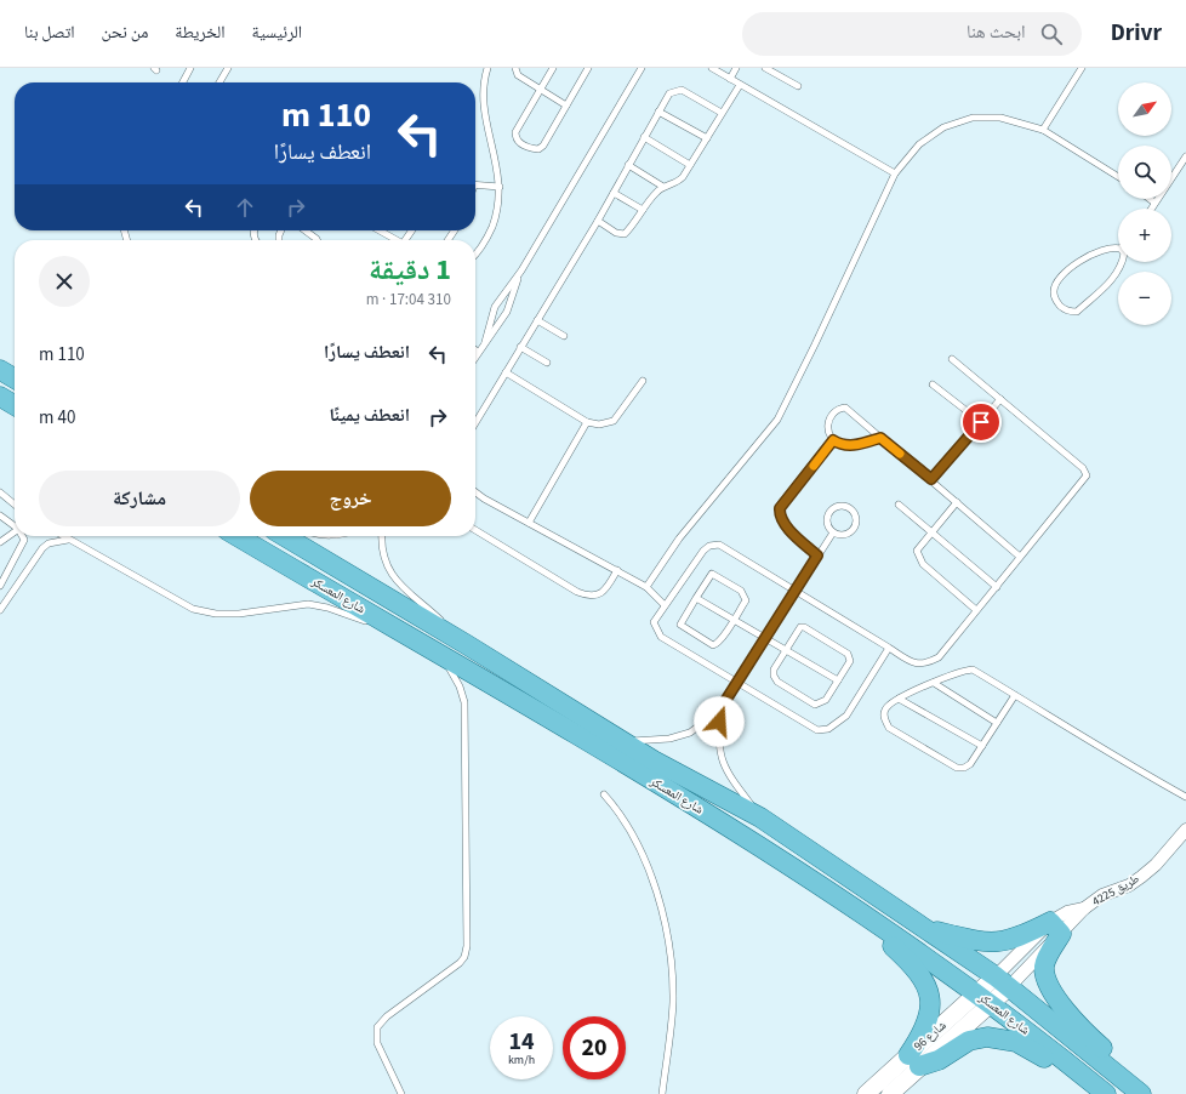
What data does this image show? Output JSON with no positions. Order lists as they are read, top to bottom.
{
  "streets": {
    "main road": ["شارع المعسكر"],
    "street": ["طريق 4225", "شارع 96"]
  },
  "crossings": [
    ["شارع المعسكر", "طريق 4225"],
    ["شارع المعسكر", "شارع 96"],
    ["طريق 4225", "شارع 96"]
  ],
  "north": "top right",
  "page": {
    "header": "Drivr",
    "search": "ابحث هنا",
    "nav": [
      "الرئيسية",
      "الخريطة",
      "من نحن",
      "اتصل بنا"
    ],
    "map_buttons": ["+", "−"],
    "turn": ["110 m", "انعطف يسارًا"],
    "heading": ["1 دقيقة", "310 m · 17:04"],
    "list": [
      {
        "name": "انعطف يسارًا",
        "value": "110 m"
      },
      {
        "name": "انعطف يمينًا",
        "value": "40 m"
      }
    ],
    "buttons": ["خروج", "مشاركة"],
    "speed": "14 km/h",
    "limit": "20"
  }
}
